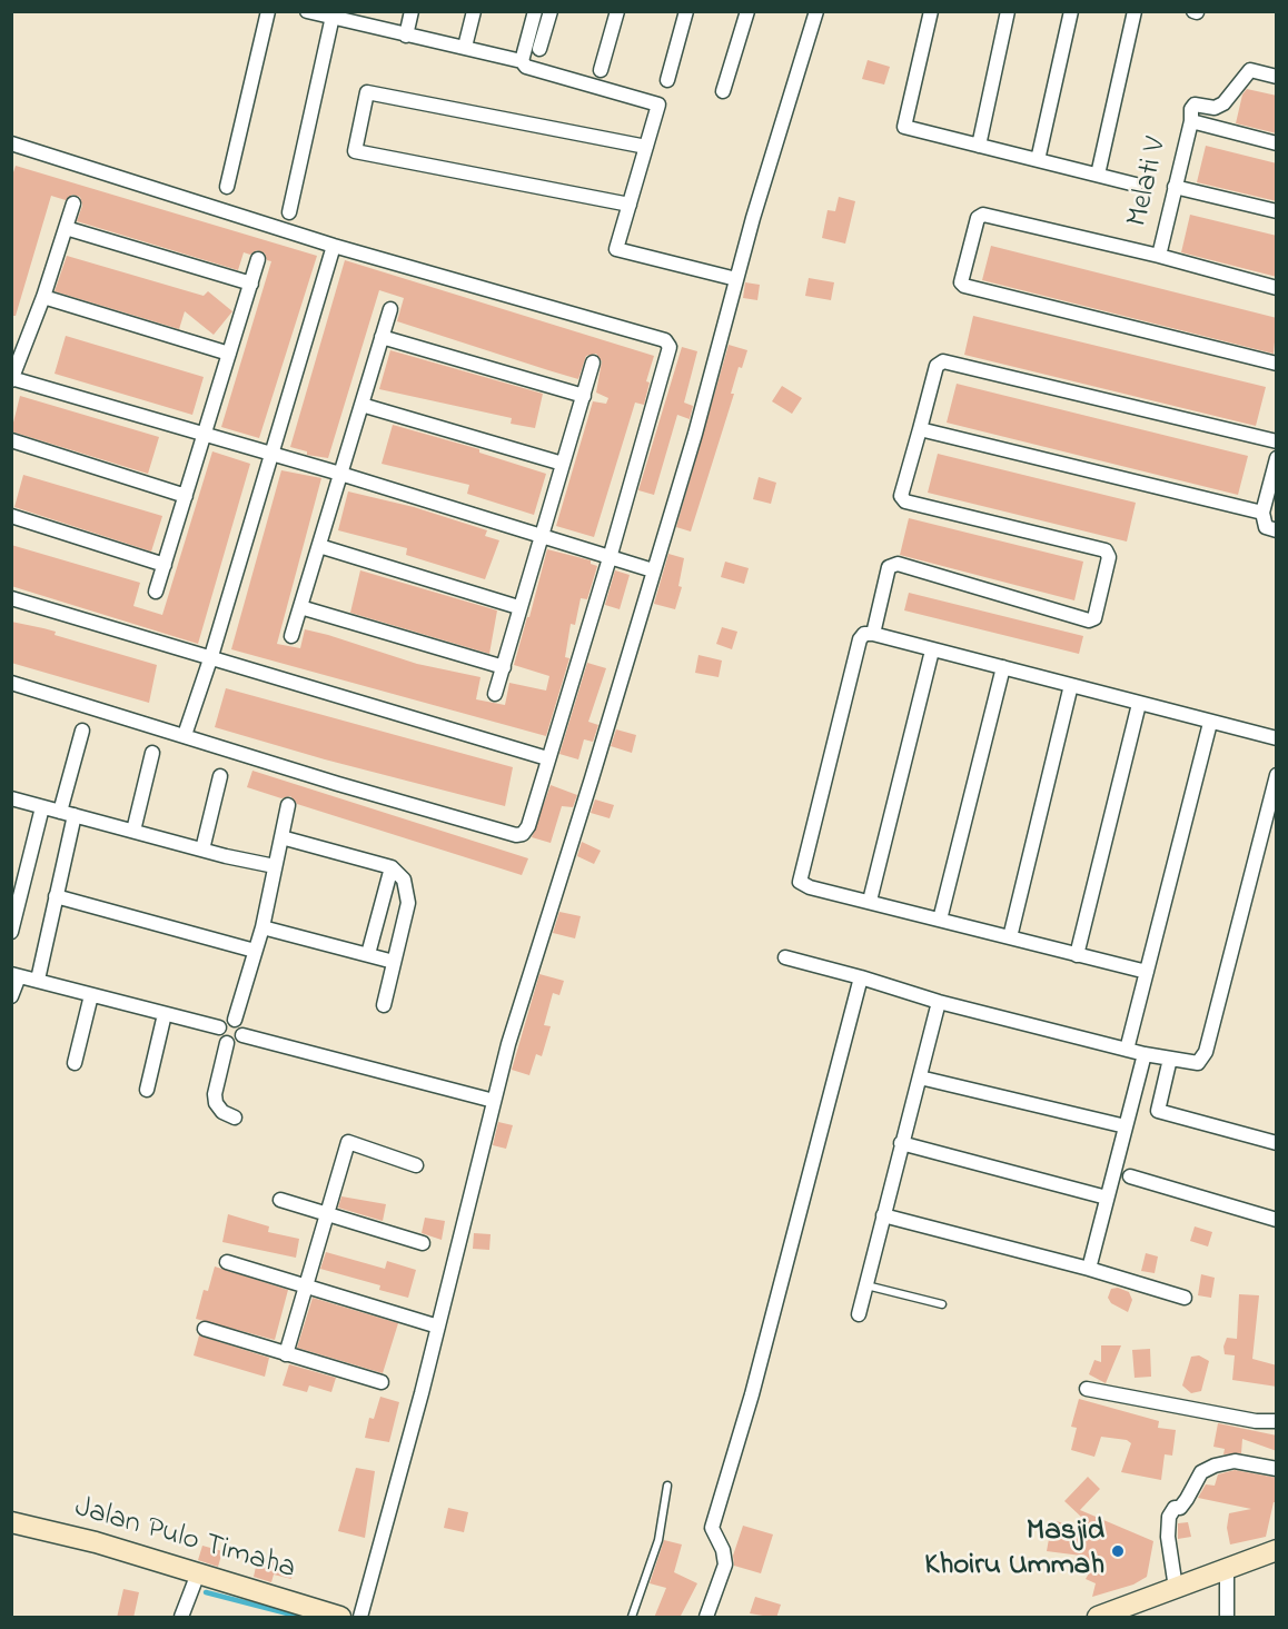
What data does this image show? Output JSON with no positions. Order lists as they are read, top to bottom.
{
  "streets": {
    "street": ["Melati V", "Jalan Pulo Timaha"]
  },
  "places": ["Masjid Khoiru Ummah"]
}
